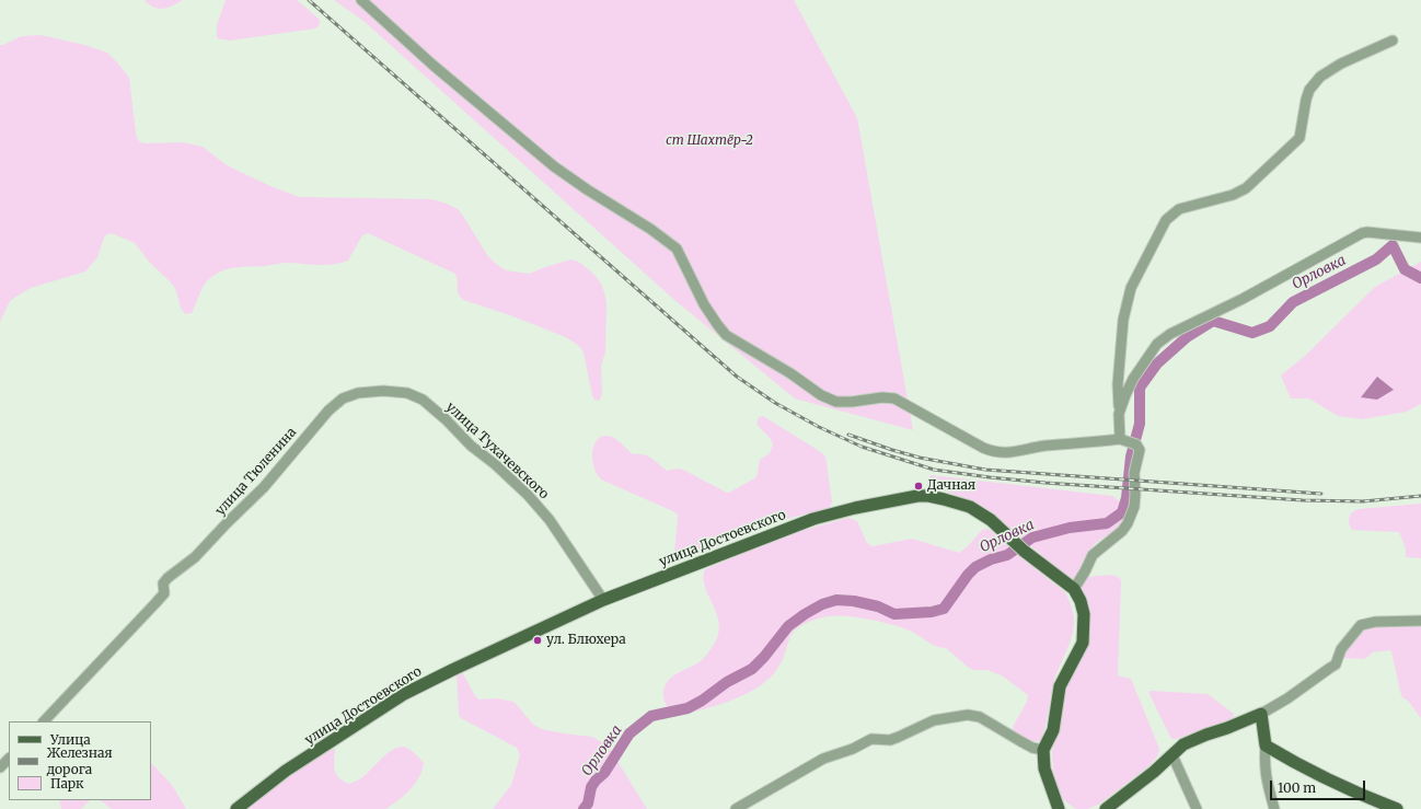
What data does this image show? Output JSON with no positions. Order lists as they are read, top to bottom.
{
  "streets": {
    "main road": ["улица Достоевского"],
    "street": ["улица Тухачевского", "улица Тюленина"]
  },
  "crossings": [
    ["улица Тухачевского", "улица Тюленина"],
    ["улица Тухачевского", "улица Достоевского"]
  ],
  "water": ["Орловка"],
  "parks": ["ст Шахтёр-2"],
  "places": ["Дачная", "ул. Блюхера"],
  "legend": ["Улица", "Железная дорога", "Парк"],
  "scale_bar": "100 m"
}
